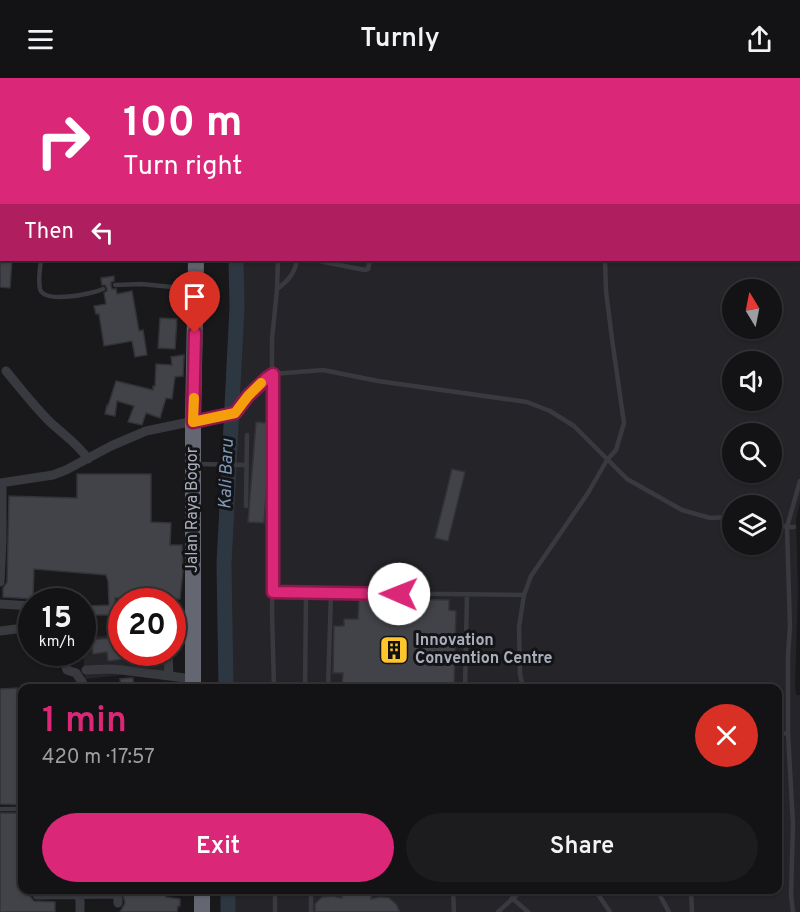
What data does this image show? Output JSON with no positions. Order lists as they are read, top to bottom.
{
  "streets": {
    "highway": ["Jalan Raya Bogor"]
  },
  "water": ["Kali Baru"],
  "places": {
    "building": ["Innovation Convention Centre"]
  },
  "north": "top",
  "page": {
    "header": "Turnly",
    "turn": ["100 m", "Turn right"],
    "then": "Then",
    "speed": "15 km/h",
    "limit": "20",
    "heading": ["1 min", "420 m · 17:57"],
    "buttons": ["Exit", "Share"]
  }
}
